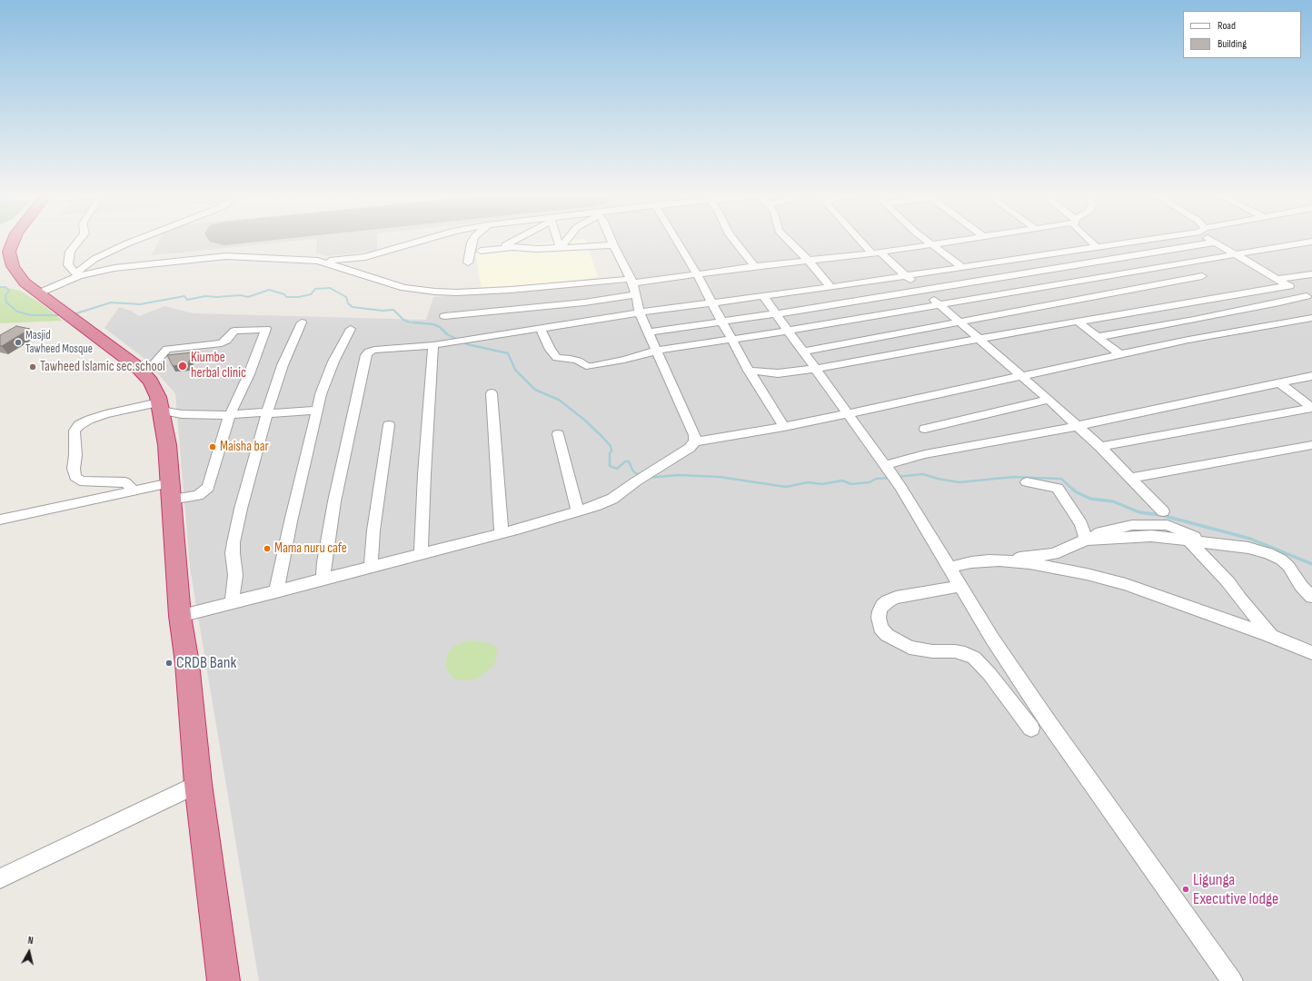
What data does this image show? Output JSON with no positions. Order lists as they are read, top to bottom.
{
  "places": [
    "Masjid Tawheed Mosque",
    "Kiumbe herbal clinic",
    "Tawheed Islamic sec.school",
    "Maisha bar",
    "Mama nuru cafe",
    "CRDB Bank",
    "Ligunga Executive lodge"
  ],
  "legend": ["Road", "Building"],
  "north": "top"
}
